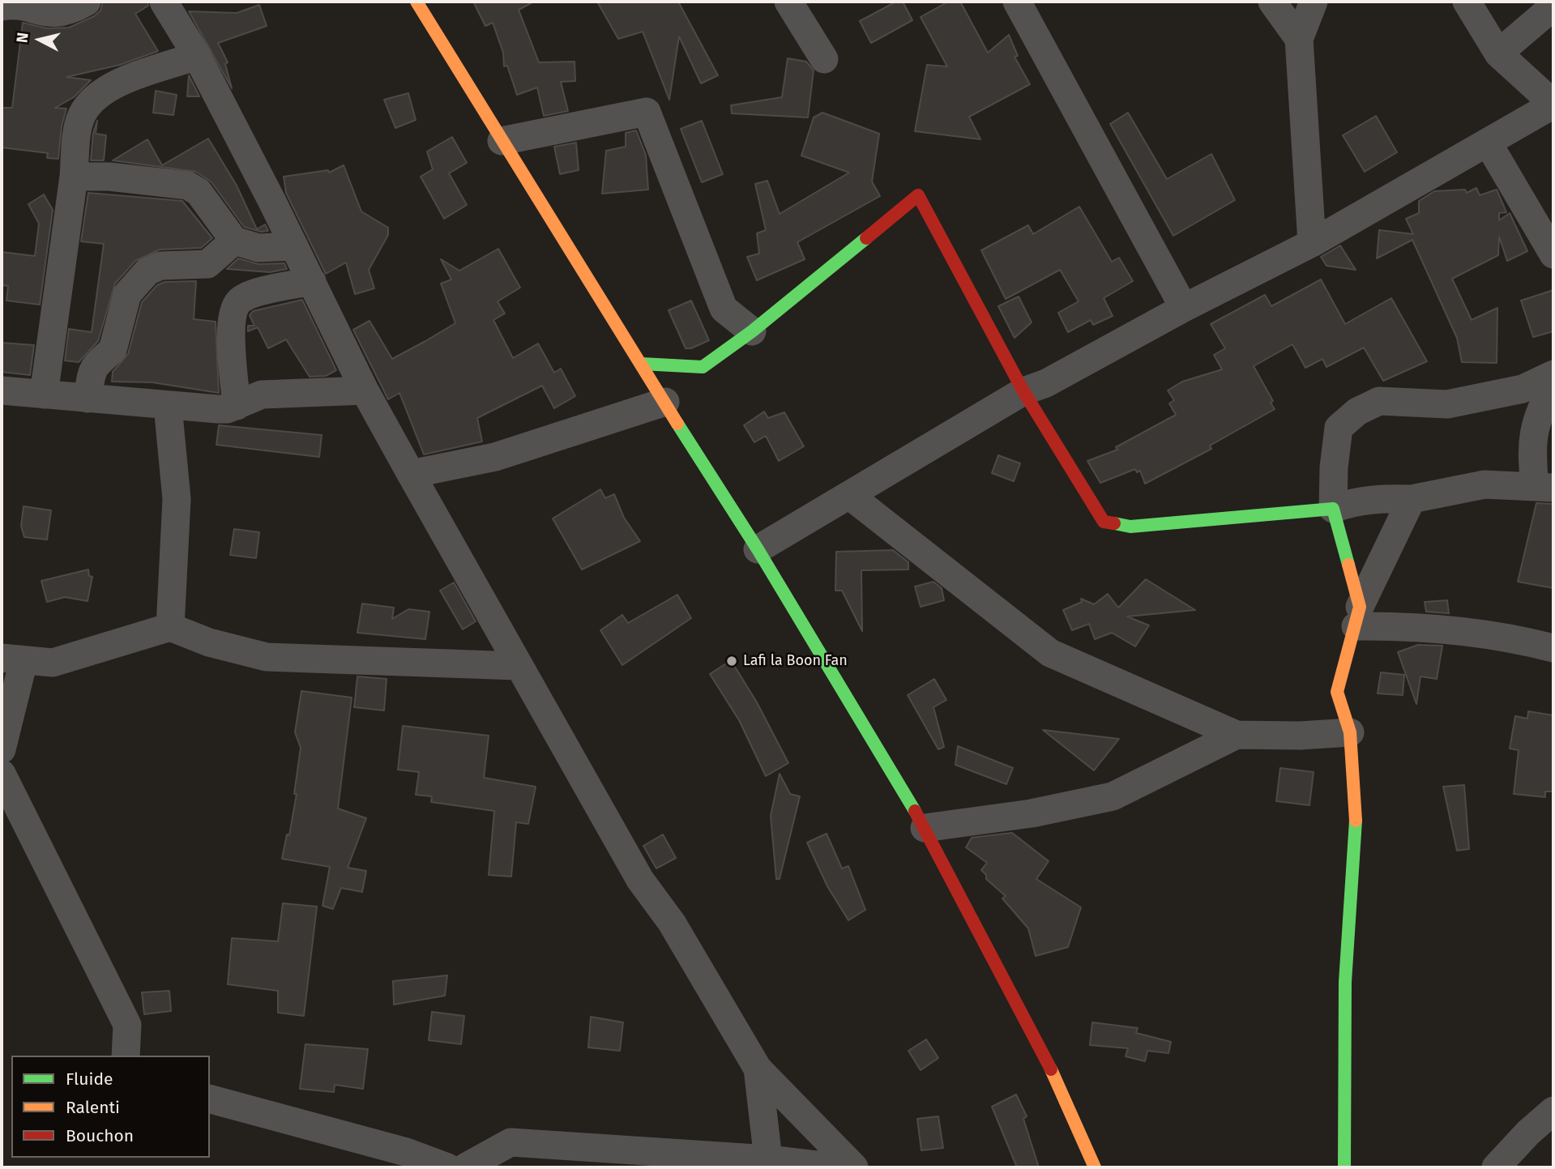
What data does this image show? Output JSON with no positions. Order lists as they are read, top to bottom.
{
  "places": ["Lafi la Boon Fan"],
  "legend": ["Fluide", "Ralenti", "Bouchon"],
  "north": "left"
}
